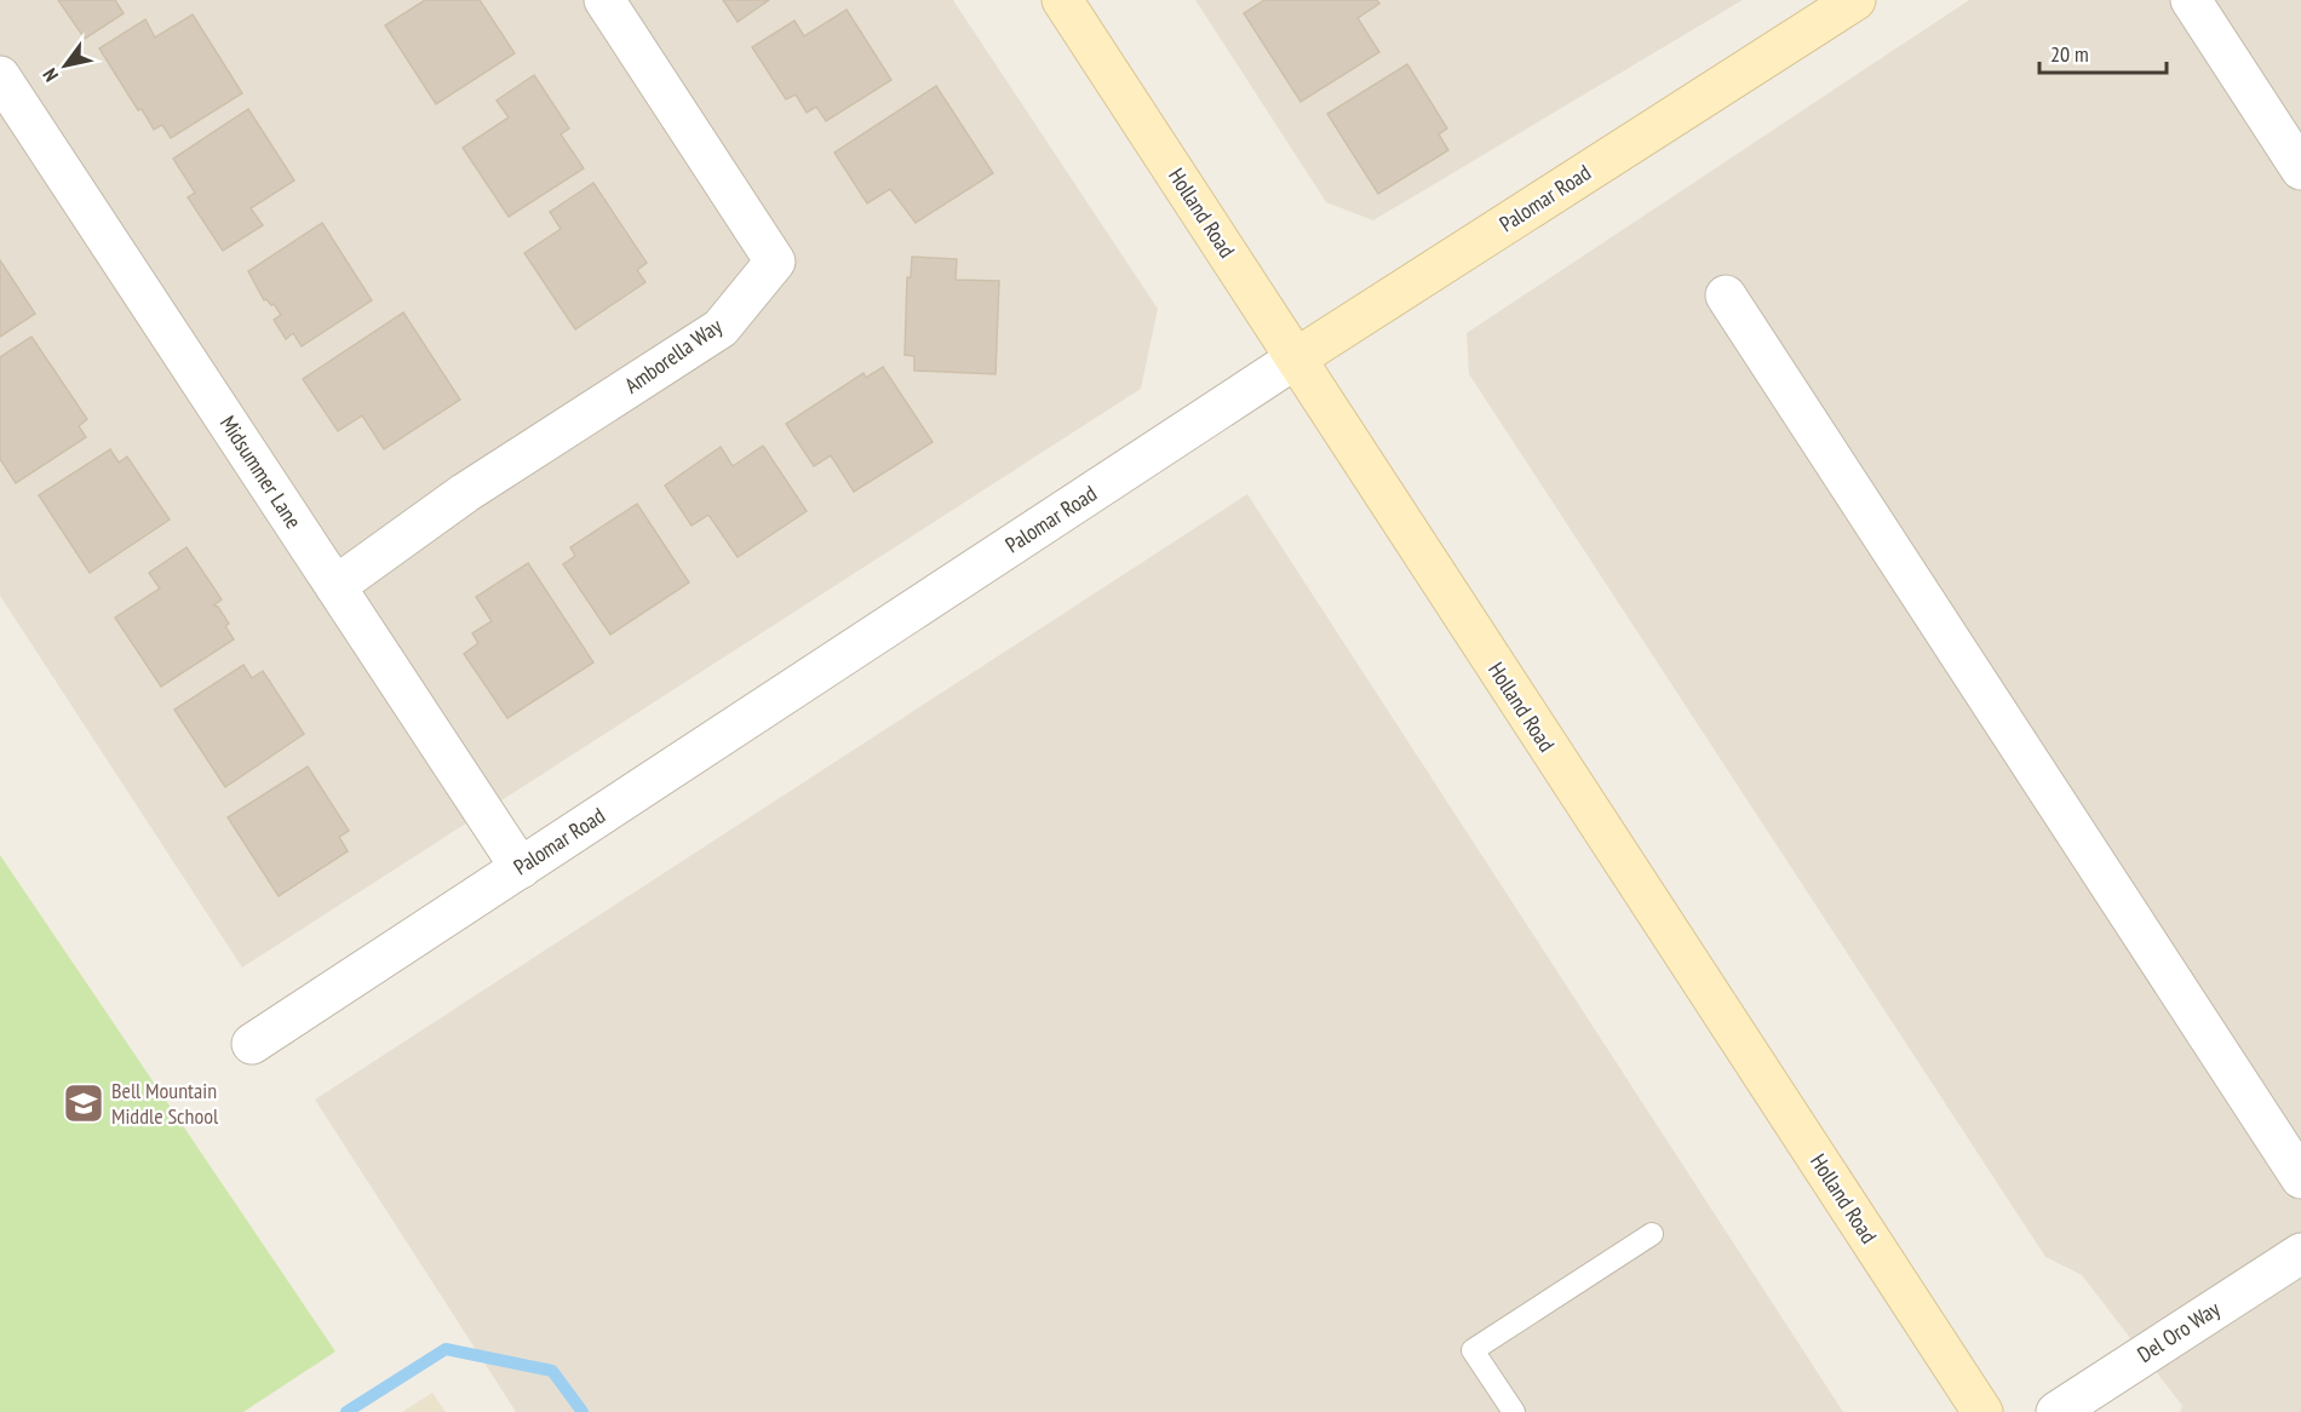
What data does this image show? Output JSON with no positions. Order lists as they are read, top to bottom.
{
  "streets": {
    "main road": ["Palomar Road", "Holland Road"],
    "street": ["Amborella Way", "Midsummer Lane", "Del Oro Way"]
  },
  "crossings": [
    ["Palomar Road", "Holland Road"],
    ["Palomar Road", "Midsummer Lane"],
    ["Amborella Way", "Midsummer Lane"]
  ],
  "places": {
    "school or university": ["Bell Mountain Middle School"]
  },
  "scale_bar": "20 m",
  "north": "bottom left"
}
